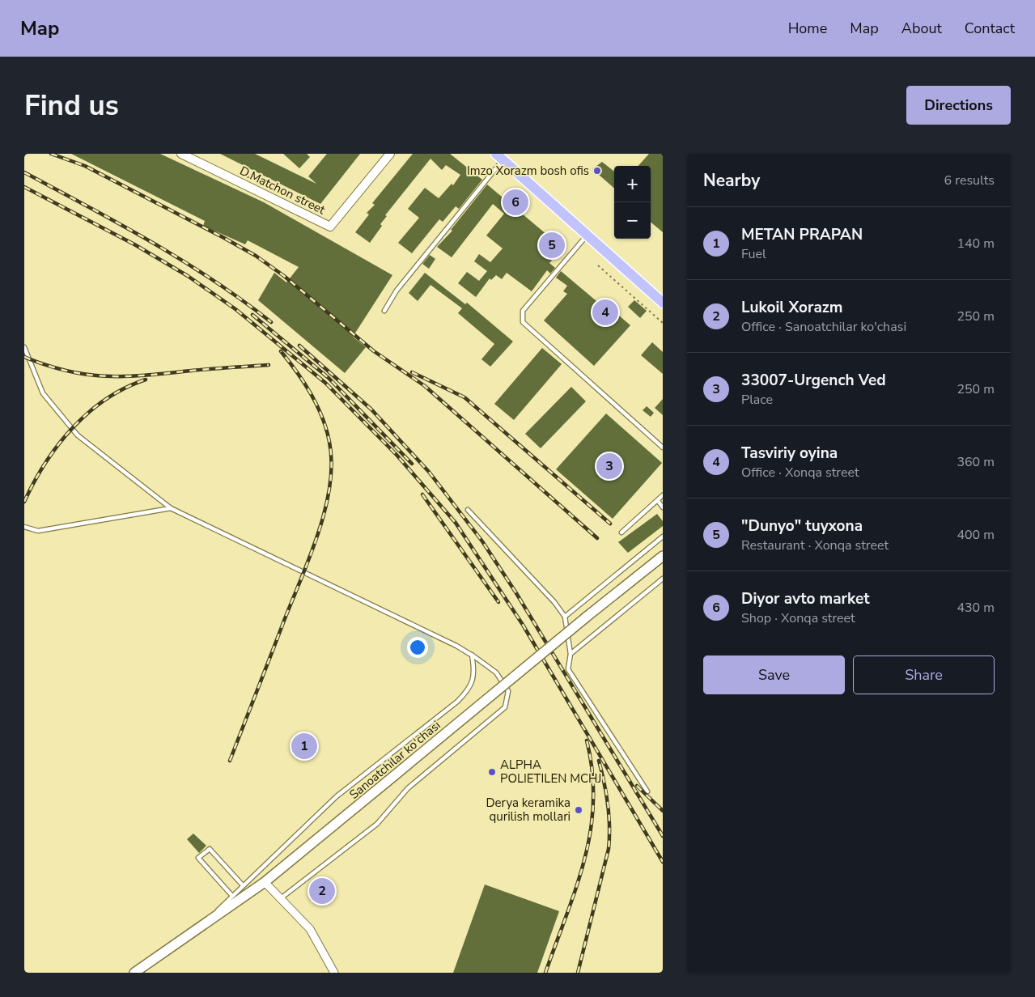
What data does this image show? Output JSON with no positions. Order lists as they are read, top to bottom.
{
  "streets": {
    "main road": ["Sanoatchilar ko'chasi"],
    "street": ["D.Matchon street"]
  },
  "places": ["Imzo Xorazm bosh ofis", "ALPHA POLIETILEN MCHJ", "Derya keramika qurilish mollari"],
  "page": {
    "header": "Map",
    "nav": [
      "Home",
      "Map",
      "About",
      "Contact"
    ],
    "buttons": [
      "Directions",
      ["Save", "Share"]
    ],
    "title": "Find us",
    "heading": ["Nearby", "6 results"],
    "map_buttons": ["+", "−"],
    "pins": [
      "6",
      "5",
      "4",
      "3",
      "1",
      "2"
    ],
    "list": [
      {
        "mark": "1",
        "name": "METAN PRAPAN",
        "note": "Fuel",
        "value": "140 m"
      },
      {
        "mark": "2",
        "name": "Lukoil Xorazm",
        "note": "Office · Sanoatchilar ko'chasi",
        "value": "250 m"
      },
      {
        "mark": "3",
        "name": "33007-Urgench Ved",
        "note": "Place",
        "value": "250 m"
      },
      {
        "mark": "4",
        "name": "Tasviriy oyina",
        "note": "Office · Xonqa street",
        "value": "360 m"
      },
      {
        "mark": "5",
        "name": "\"Dunyo\" tuyxona",
        "note": "Restaurant · Xonqa street",
        "value": "400 m"
      },
      {
        "mark": "6",
        "name": "Diyor avto market",
        "note": "Shop · Xonqa street",
        "value": "430 m"
      }
    ]
  }
}
